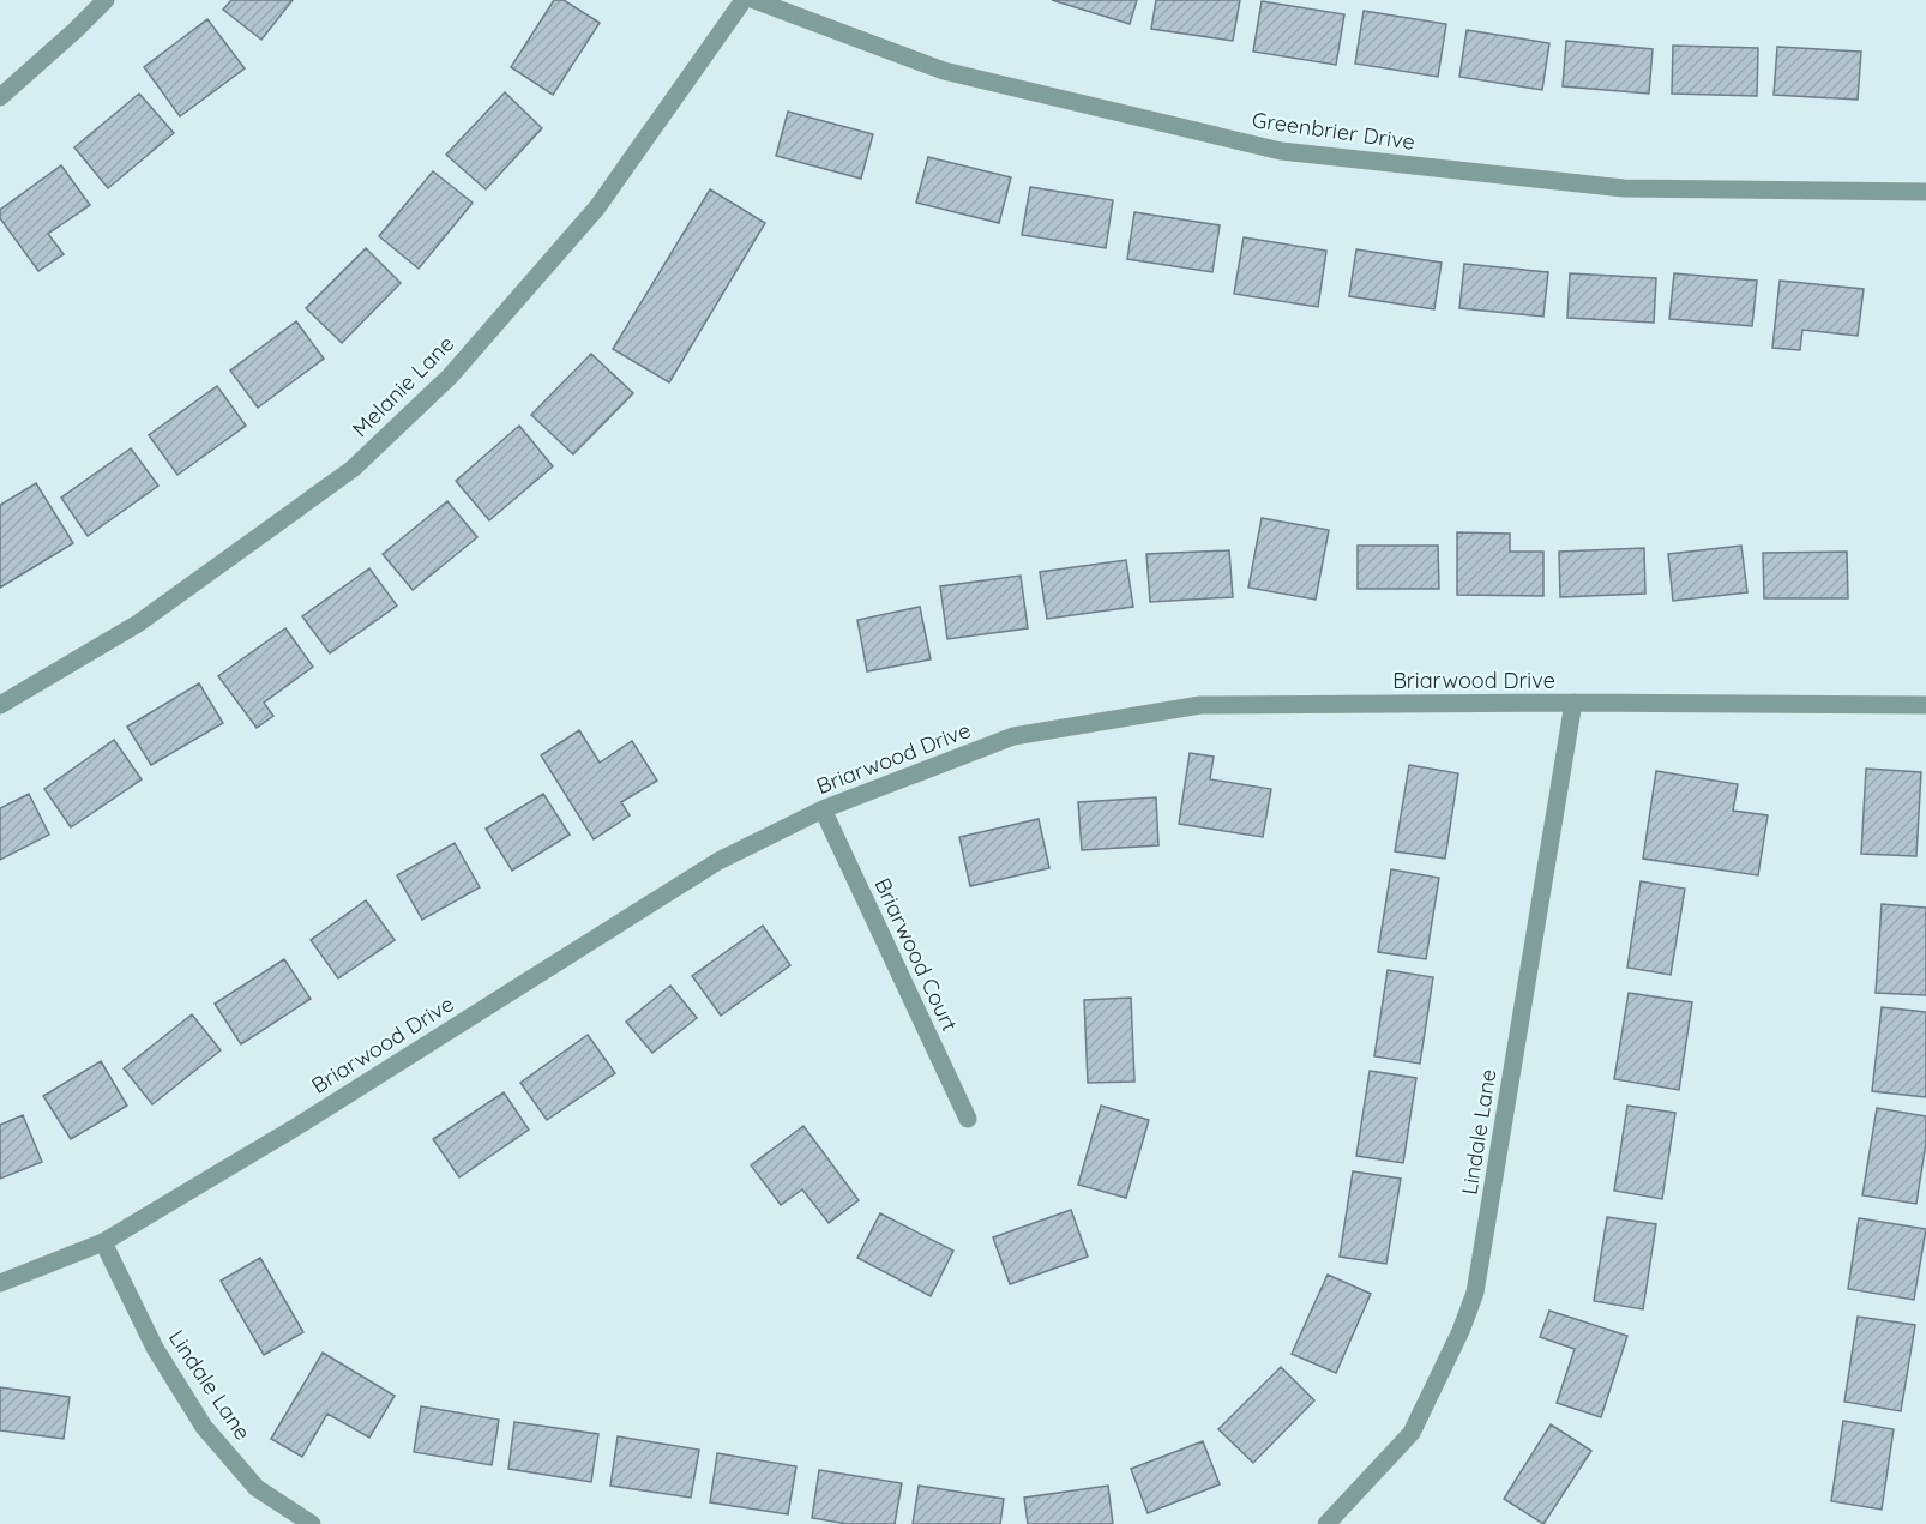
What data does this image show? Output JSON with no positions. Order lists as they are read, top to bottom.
{
  "streets": {
    "street": [
      "Greenbrier Drive",
      "Melanie Lane",
      "Briarwood Drive",
      "Briarwood Court",
      "Lindale Lane"
    ]
  },
  "crossings": [
    ["Briarwood Drive", "Briarwood Court"],
    ["Briarwood Drive", "Lindale Lane"]
  ]
}
